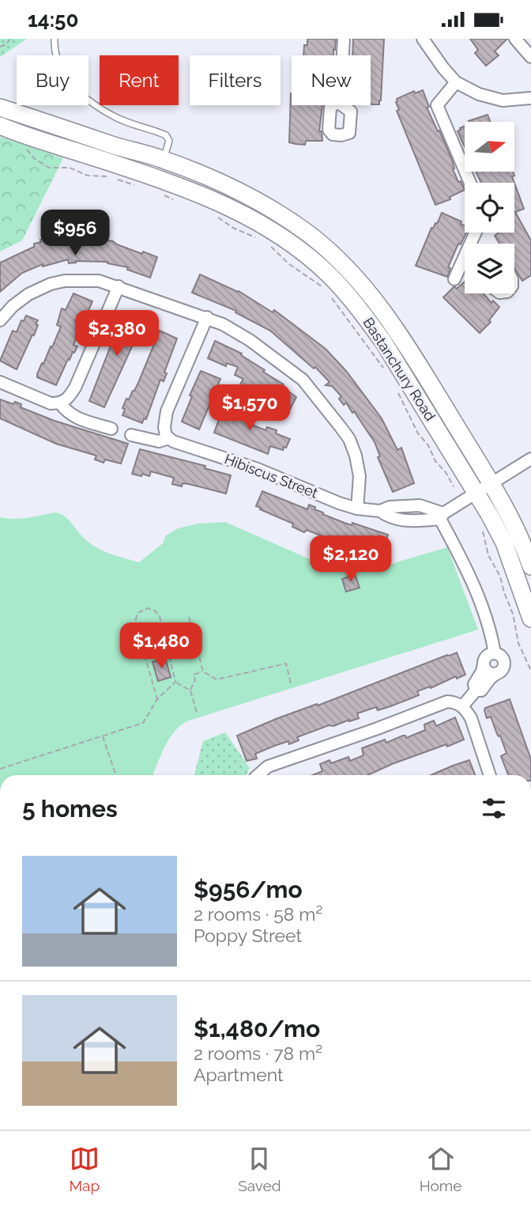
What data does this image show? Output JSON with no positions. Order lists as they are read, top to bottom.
{
  "streets": {
    "main road": ["Bastanchury Road"],
    "street": ["Hibiscus Street"]
  },
  "north": "right",
  "page": {
    "status": "14:50",
    "chip": [
      "Buy",
      "Rent",
      "Filters",
      "New"
    ],
    "price": [
      "$956",
      "$2,380",
      "$1,570",
      "$2,120",
      "$1,480"
    ],
    "heading": "5 homes",
    "list": [
      {
        "name": "$956/mo",
        "note": "2 rooms · 58 m² · Poppy Street"
      },
      {
        "name": "$1,480/mo",
        "note": "2 rooms · 78 m² · Apartment"
      }
    ],
    "tabs": ["Map", "Saved", "Home"]
  }
}
